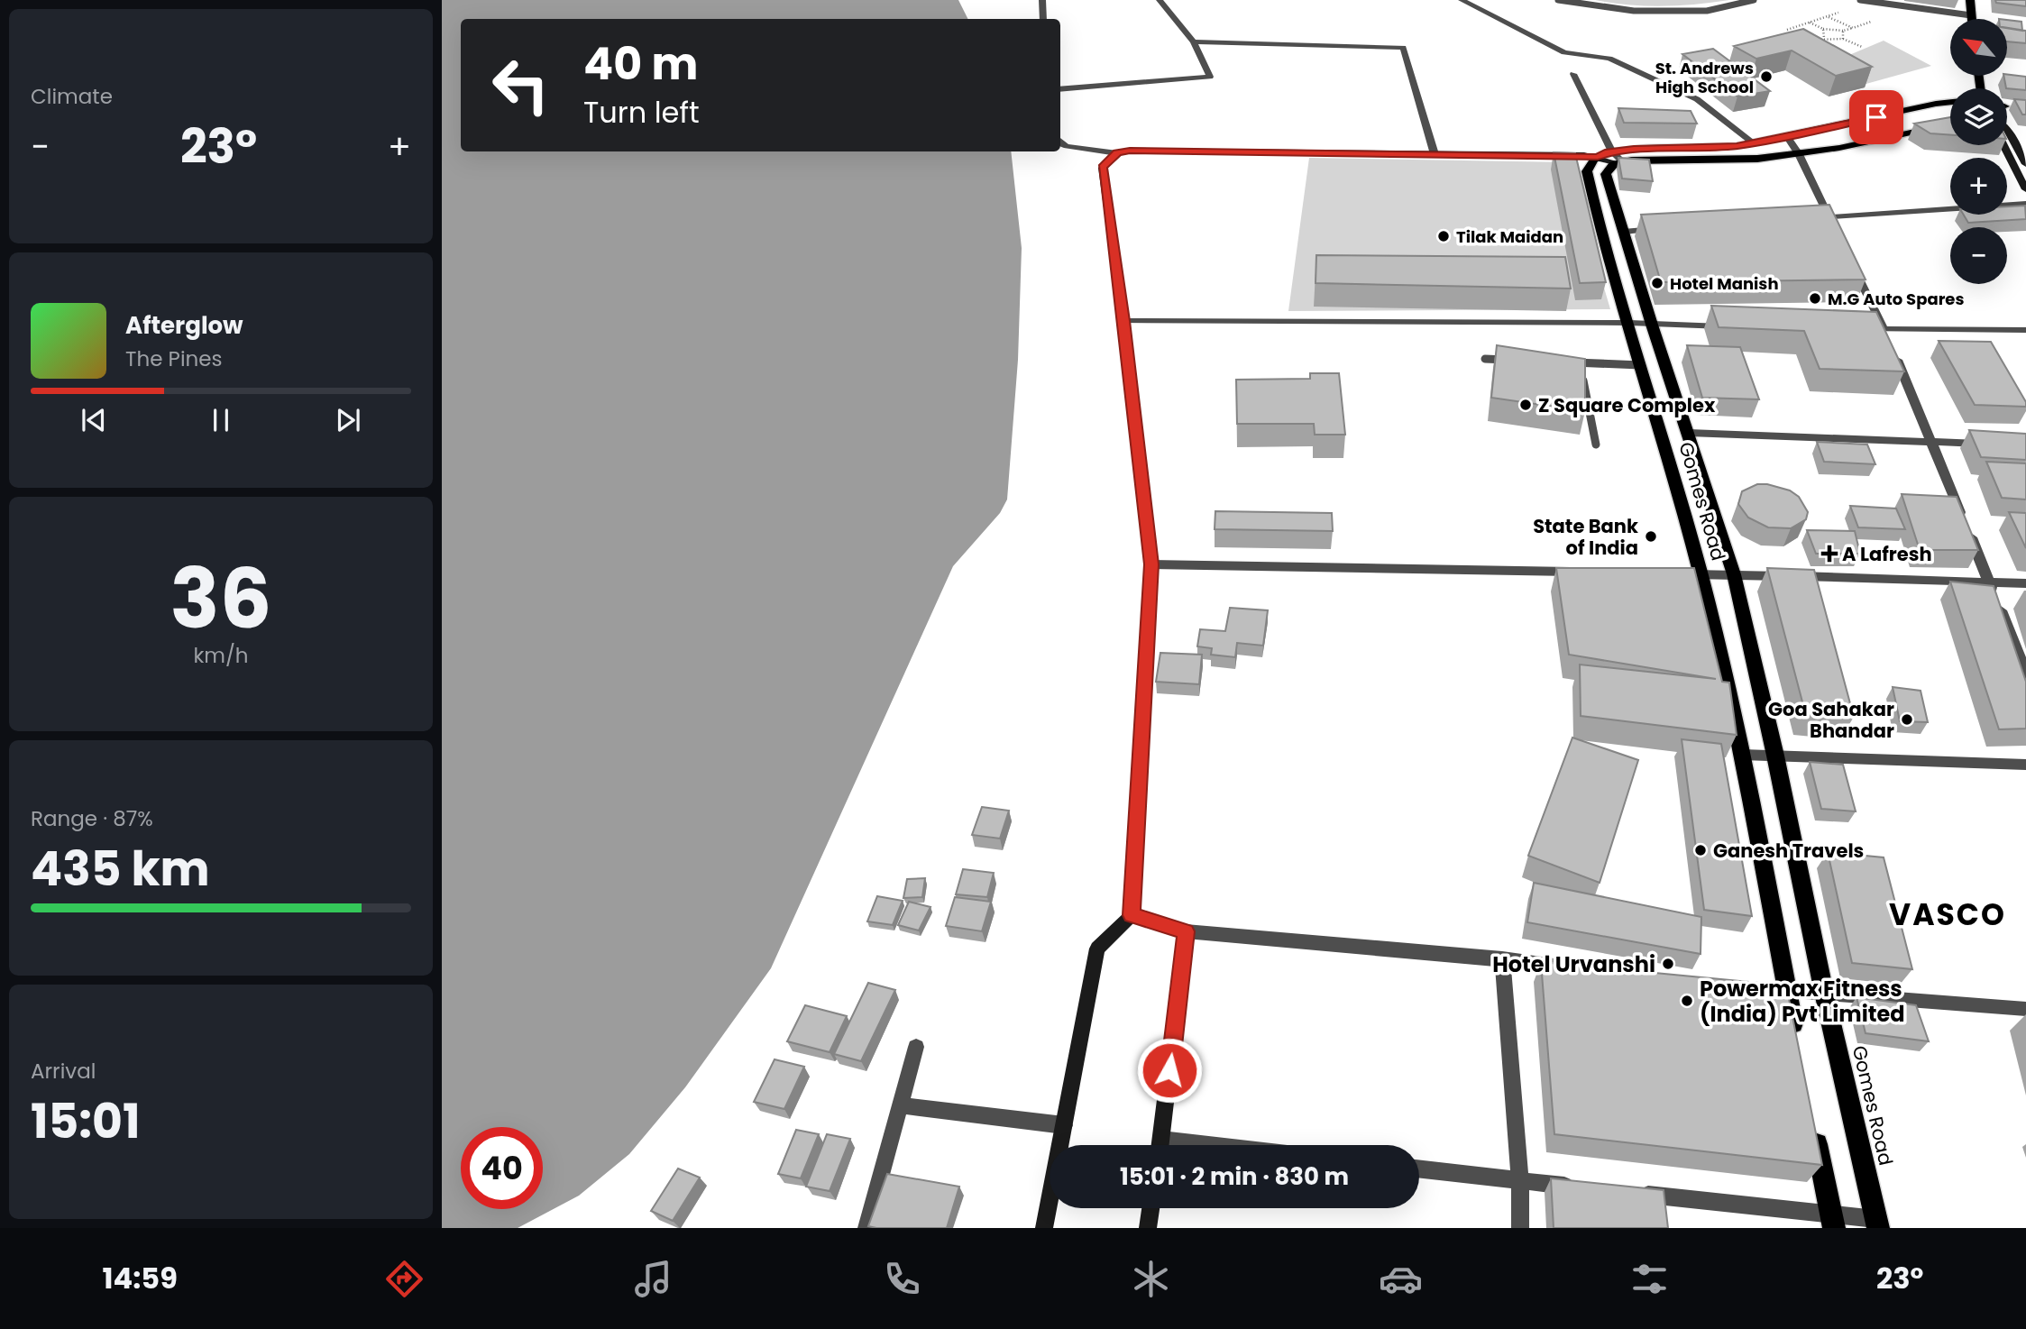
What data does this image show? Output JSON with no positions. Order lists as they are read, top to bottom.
{
  "streets": {
    "main road": ["Gomes Road"]
  },
  "districts": ["VASCO"],
  "places": {
    "other": [
      "St. Andrews High School",
      "Tilak Maidan",
      "Hotel Manish",
      "M.G Auto Spares",
      "Z Square Complex",
      "State Bank of India",
      "Goa Sahakar Bhandar",
      "Ganesh Travels",
      "Hotel Urvanshi",
      "Powermax Fitness (India) Pvt Limited"
    ],
    "health": ["A Lafresh"]
  },
  "north": "top left",
  "page": {
    "tile": [
      "Climate",
      ["36", "km/h"],
      ["Range · 87%", "435 km"],
      ["Arrival", "15:01"]
    ],
    "map_buttons": ["+", "−"],
    "turn": ["40 m", "Turn left"],
    "heat": ["−", "23°", "+"],
    "song": ["Afterglow", "The Pines"],
    "limit": "40",
    "trip": "15:01 · 2 min · 830 m",
    "tabs": ["14:59", "23°"]
  }
}
